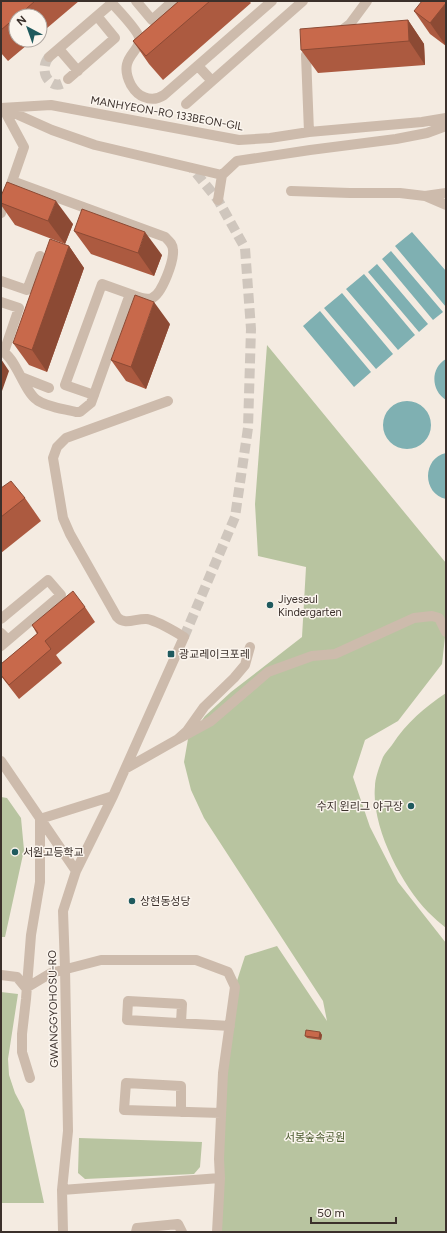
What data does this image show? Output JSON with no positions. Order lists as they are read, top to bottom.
{
  "streets": {
    "street": ["MANHYEON-RO 133BEON-GIL", "GWANGGYOHOSU-RO"]
  },
  "parks": ["서봉숲속공원"],
  "places": {
    "other": [
      "Jiyeseul Kindergarten",
      "수지 윈리그 야구장",
      "서원고등학교",
      "상현동성당"
    ],
    "transit": ["광교레이크포레"]
  },
  "scale_bar": "50 m",
  "north": "top left"
}
